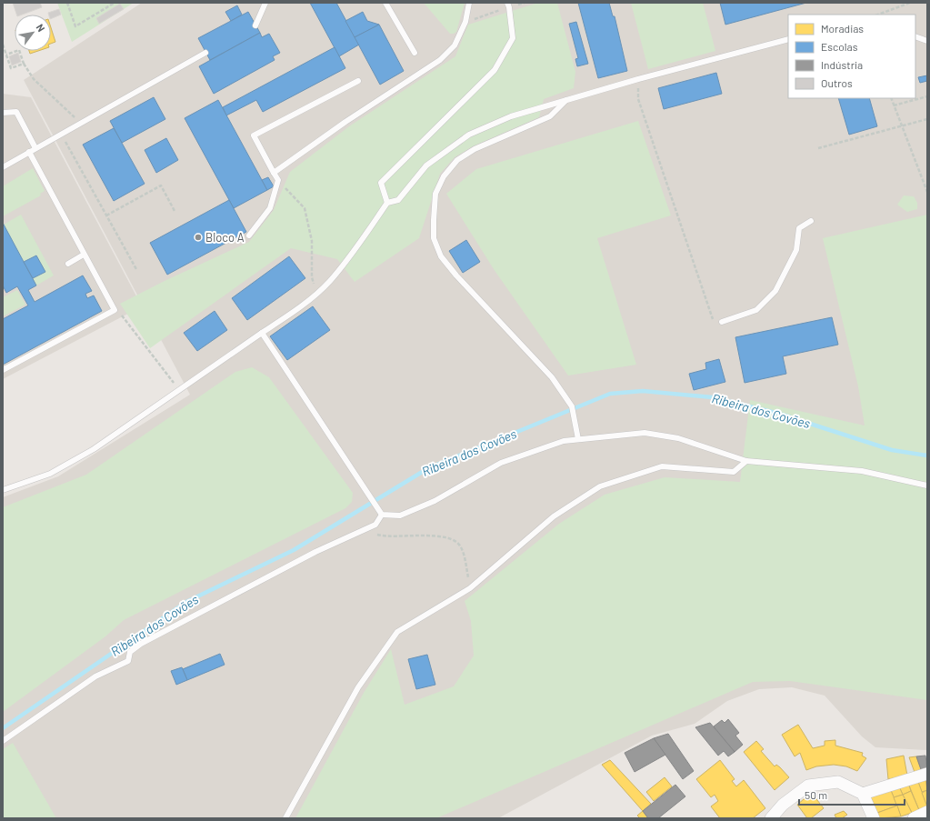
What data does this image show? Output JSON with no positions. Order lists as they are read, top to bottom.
{
  "water": ["Ribeira dos Covões"],
  "places": ["Bloco A"],
  "legend": [
    "Moradias",
    "Escolas",
    "Indústria",
    "Outros"
  ],
  "scale_bar": "50 m",
  "north": "top right"
}
